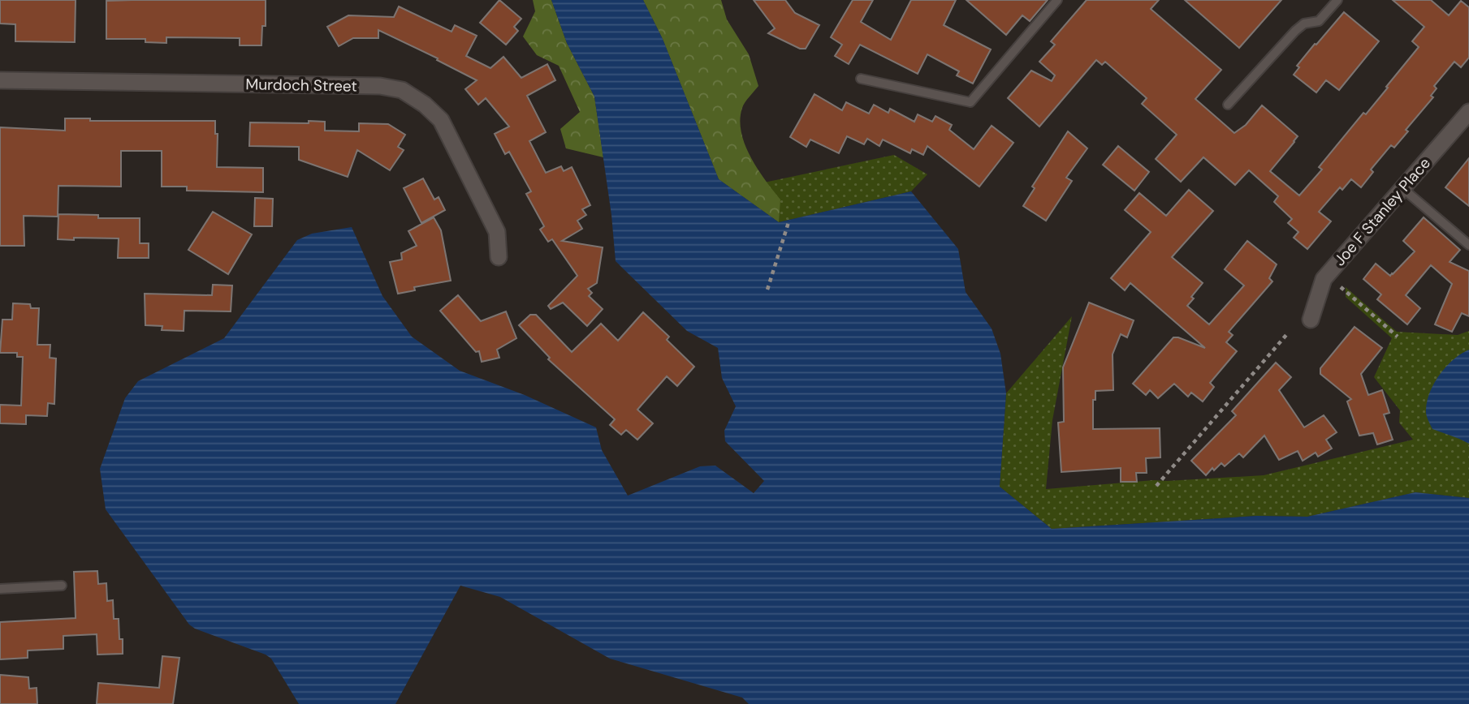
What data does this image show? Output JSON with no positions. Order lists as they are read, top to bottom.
{
  "streets": {
    "street": ["Murdoch Street", "Joe F Stanley Place"]
  }
}
